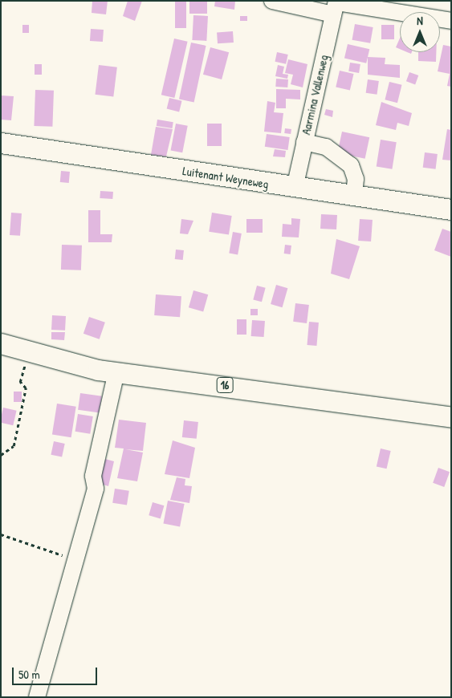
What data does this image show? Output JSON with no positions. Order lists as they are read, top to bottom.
{
  "streets": {
    "main road": ["Luitenant Weyneweg", "16"],
    "street": ["Aarmina Vallenweg"]
  },
  "crossings": [
    ["Aarmina Vallenweg", "Luitenant Weyneweg"]
  ],
  "scale_bar": "50 m",
  "north": "top"
}
